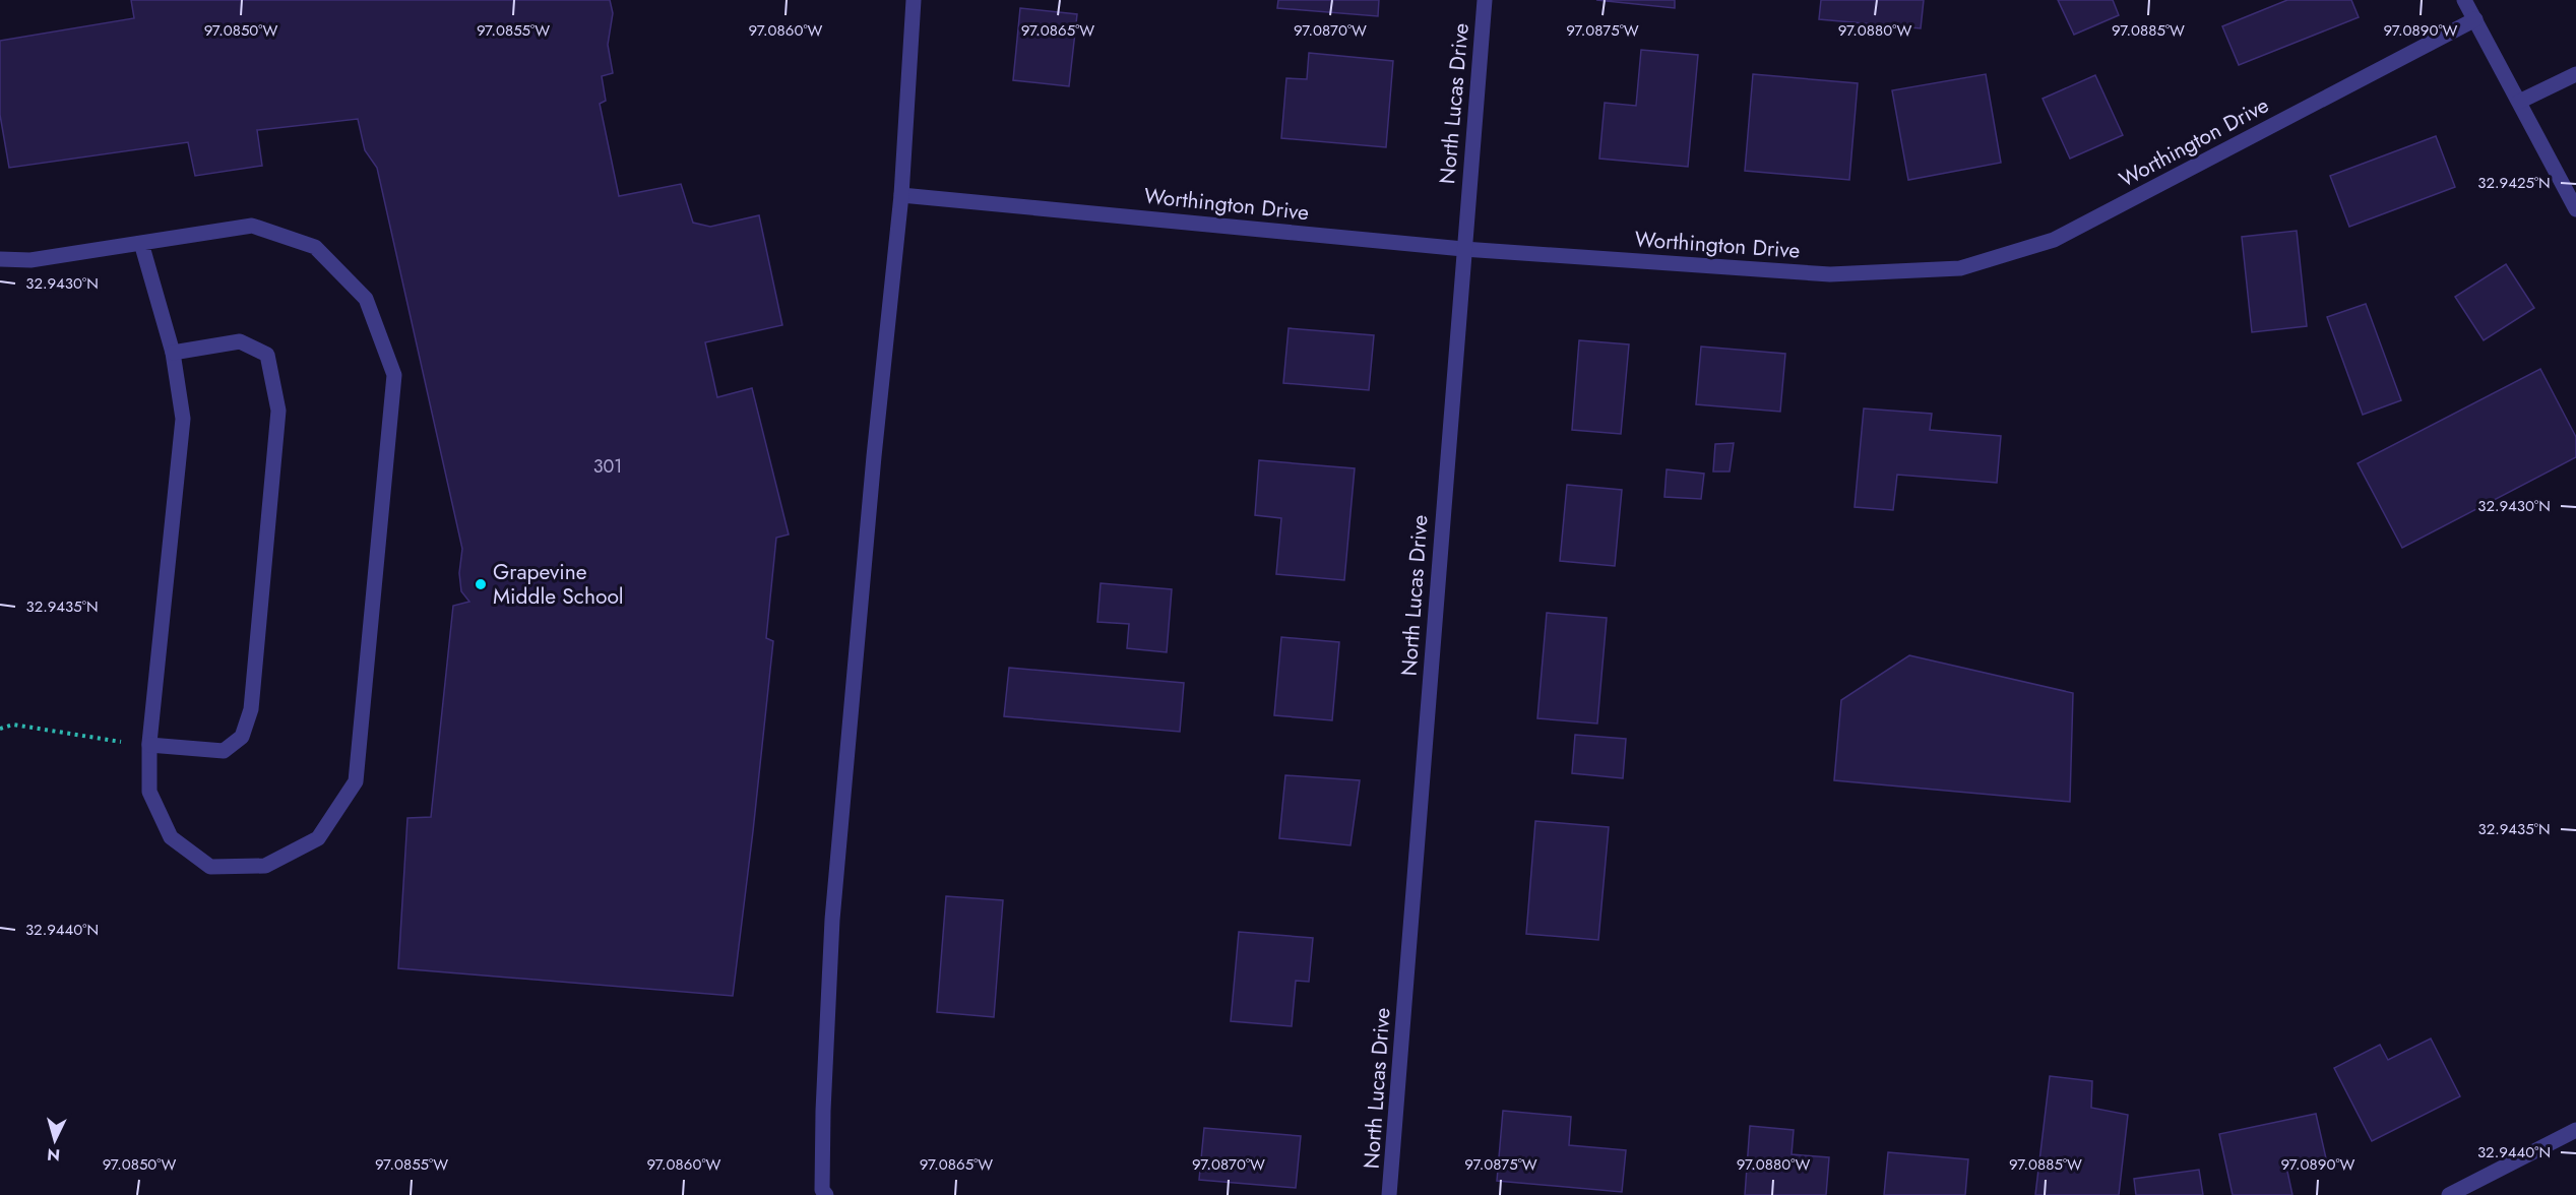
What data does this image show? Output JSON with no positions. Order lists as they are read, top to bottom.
{
  "streets": {
    "street": ["North Lucas Drive", "Worthington Drive"]
  },
  "crossings": [
    ["North Lucas Drive", "Worthington Drive"]
  ],
  "places": ["Grapevine Middle School"],
  "house_numbers": ["301"],
  "north": "bottom",
  "coordinates": [
    "97.0850°W",
    "97.0855°W",
    "97.0860°W",
    "97.0865°W",
    "97.0870°W",
    "97.0875°W",
    "97.0880°W",
    "97.0885°W",
    "97.0890°W",
    "32.9425°N",
    "32.9430°N",
    "32.9435°N",
    "32.9440°N"
  ]
}
